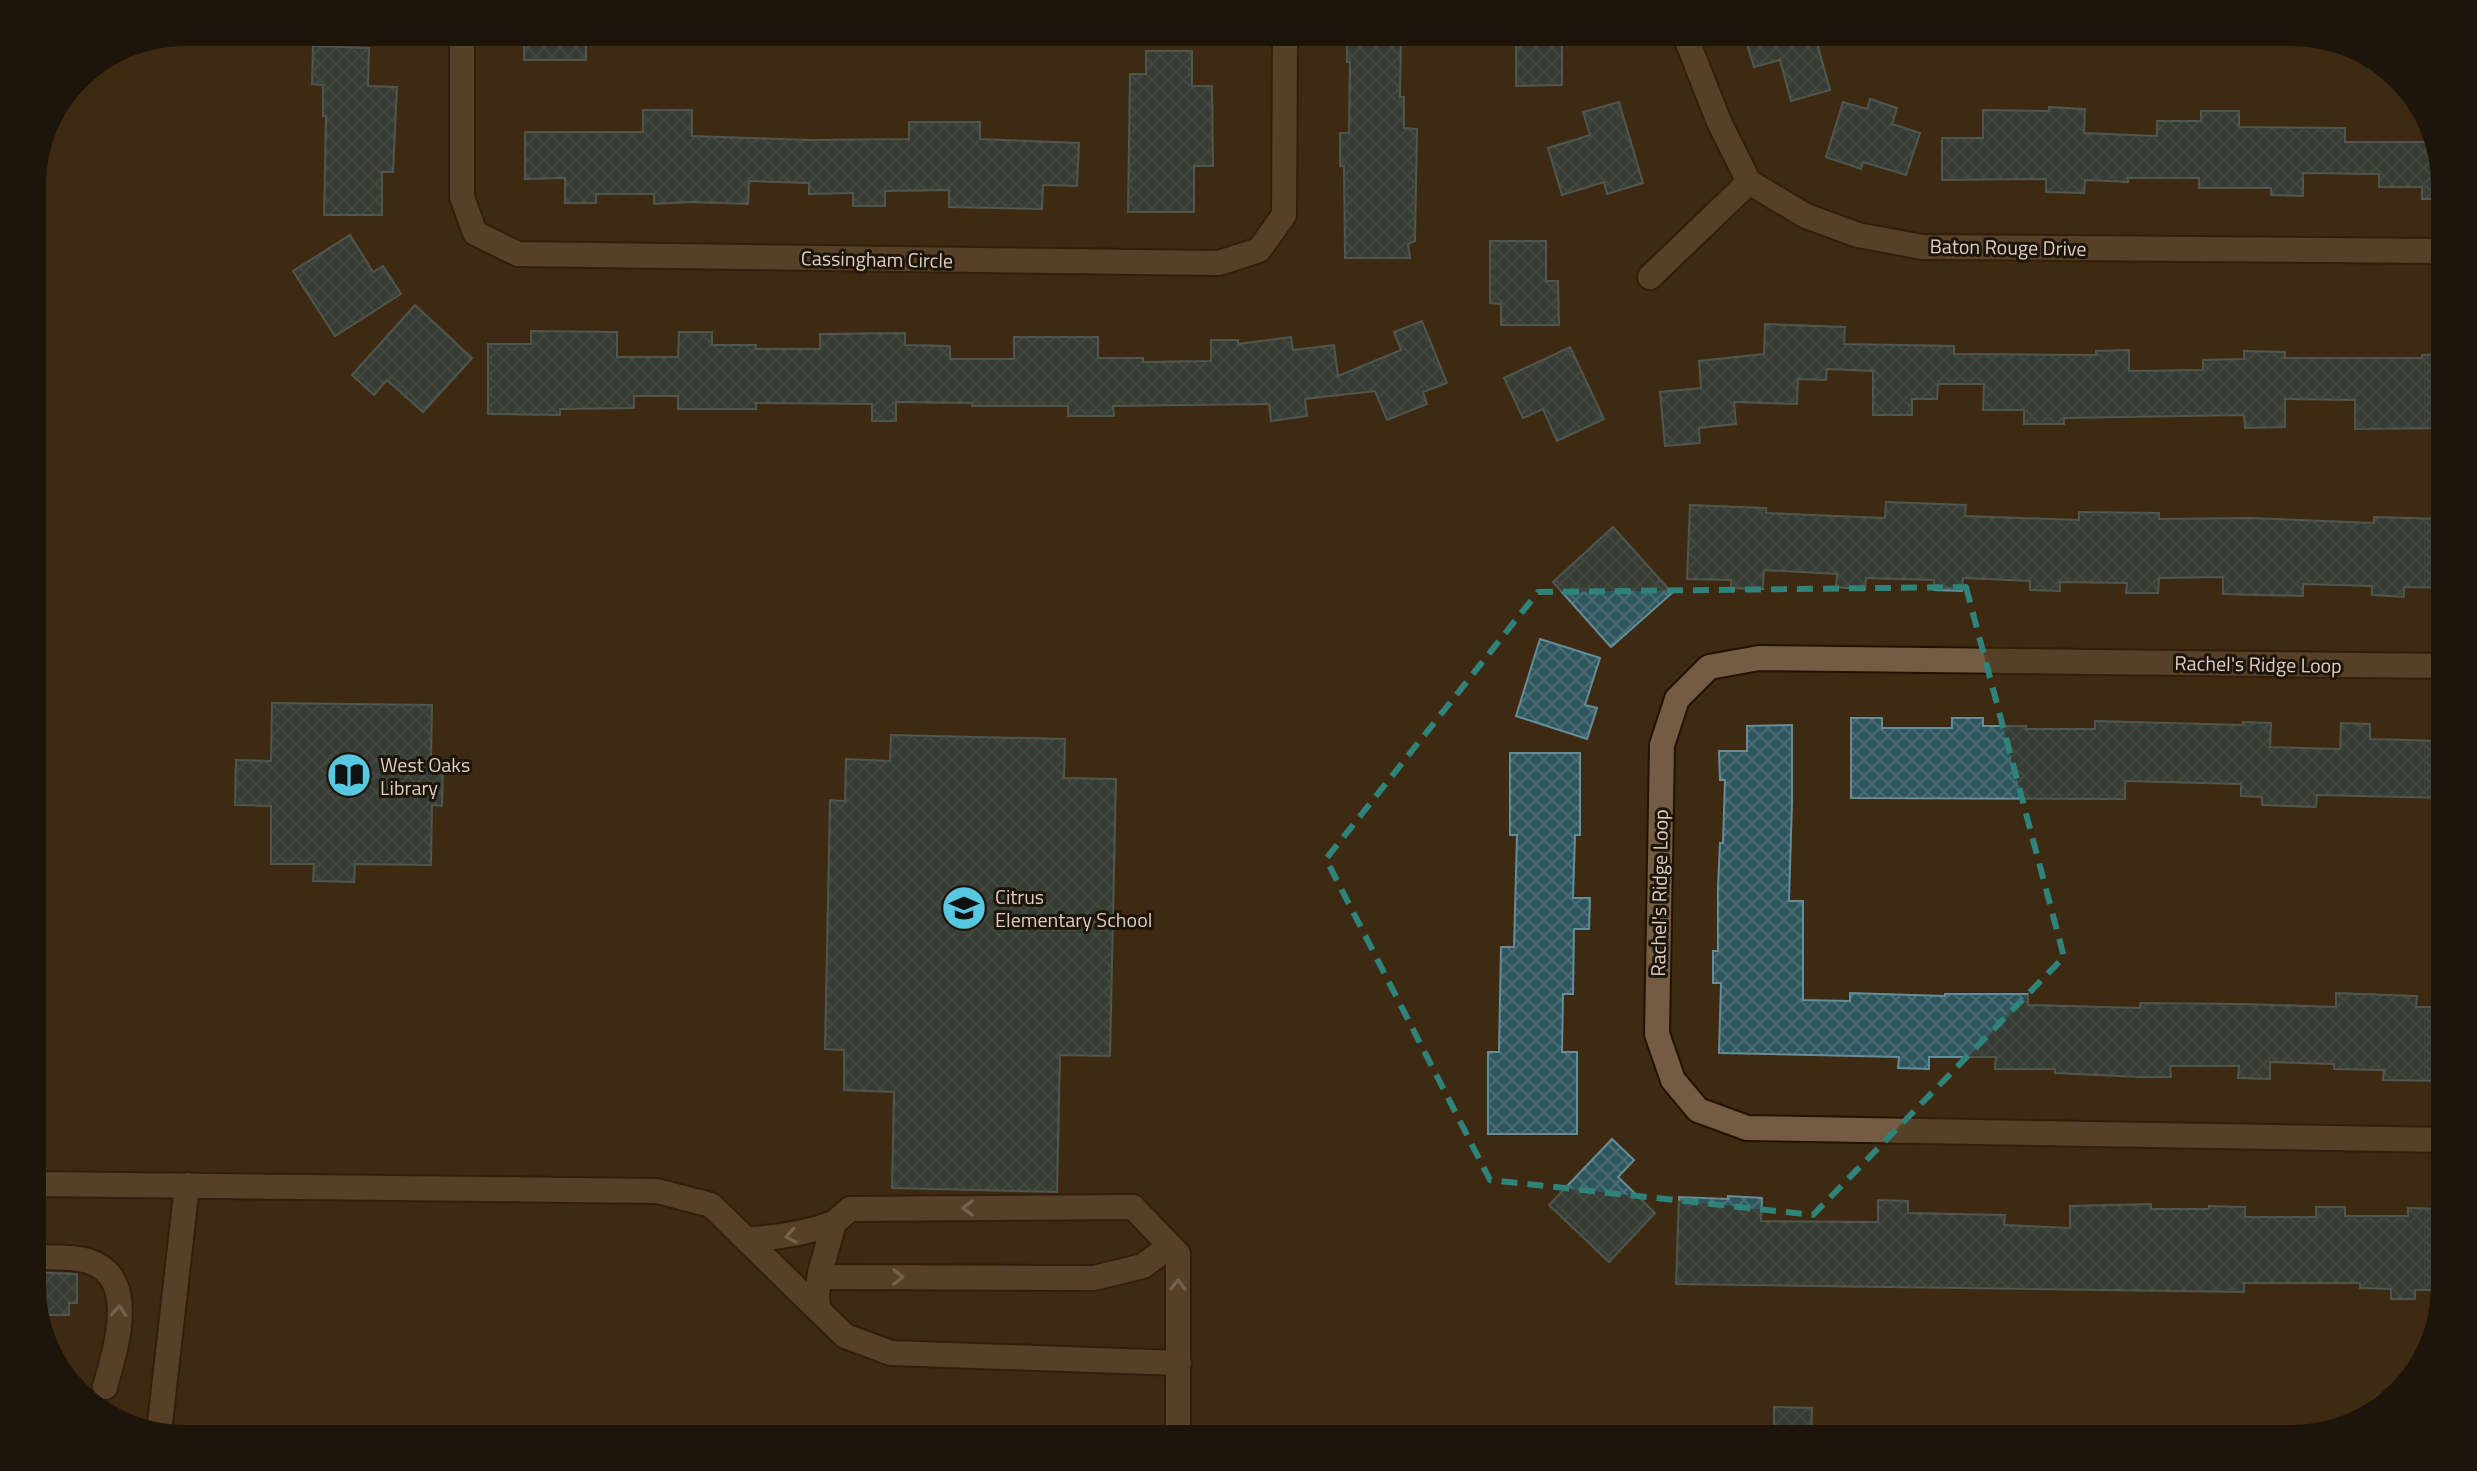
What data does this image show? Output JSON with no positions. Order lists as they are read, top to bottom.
{
  "streets": {
    "street": ["Baton Rouge Drive", "Cassingham Circle", "Rachel's Ridge Loop"]
  },
  "places": {
    "library": ["West Oaks Library"],
    "school or university": ["Citrus Elementary School"]
  }
}
